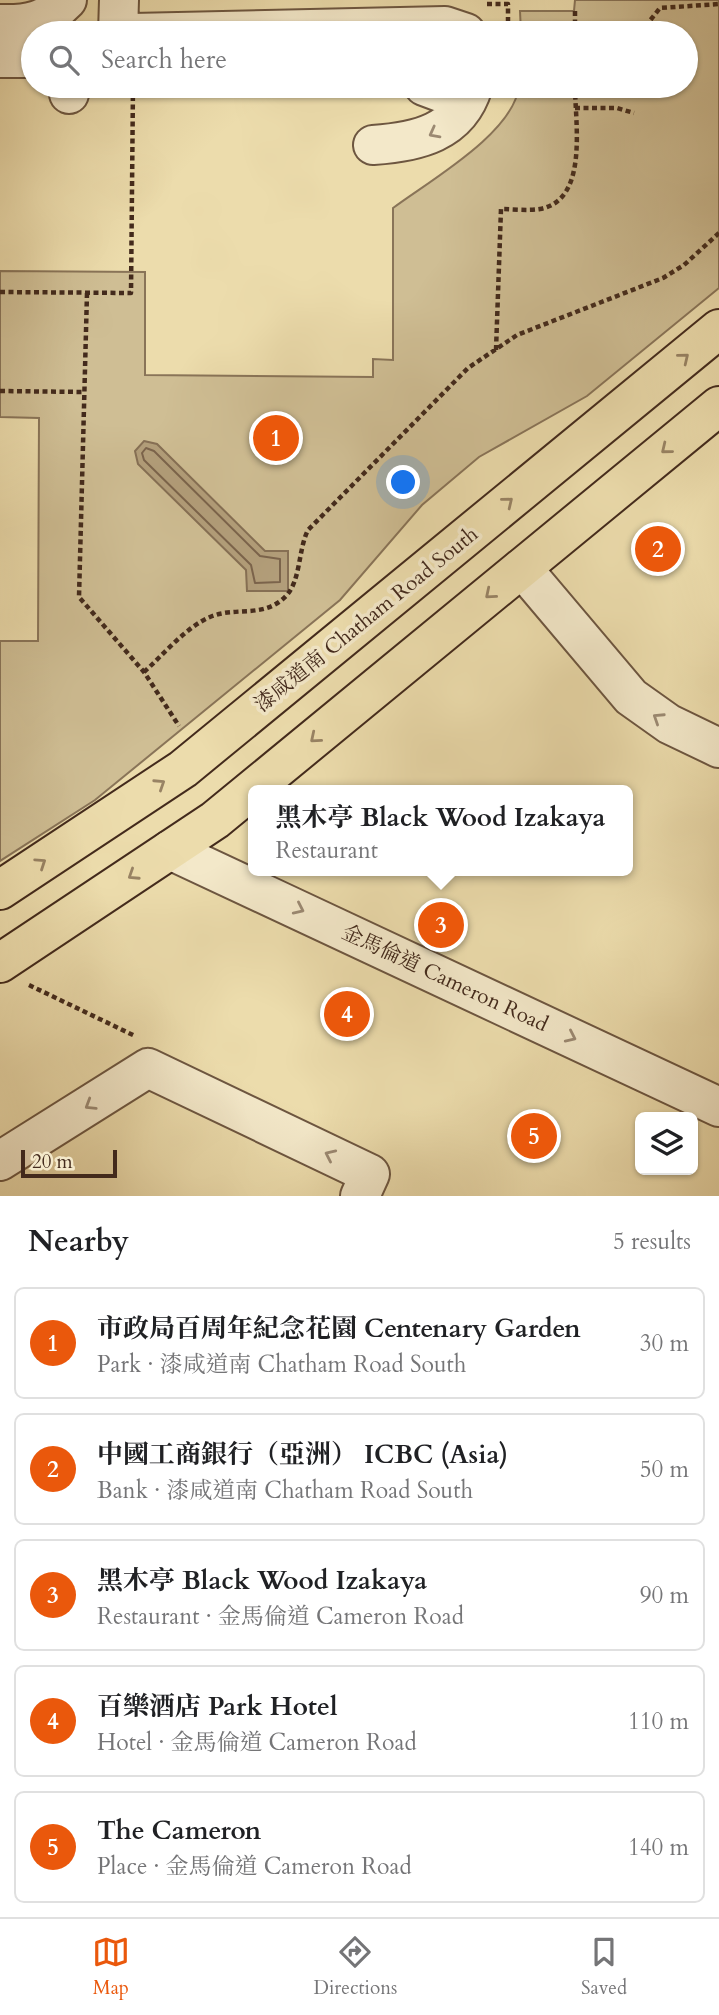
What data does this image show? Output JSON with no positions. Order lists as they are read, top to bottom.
{
  "streets": {
    "main road": ["漆咸道南 Chatham Road South"],
    "street": ["金馬倫道 Cameron Road"]
  },
  "one_way": ["金馬倫道 Cameron Road"],
  "scale_bar": "20 m",
  "page": {
    "search": "Search here",
    "pins": [
      "1",
      "2",
      "3",
      "4",
      "5"
    ],
    "popup": ["黑木亭 Black Wood Izakaya", "Restaurant"],
    "scale": "20 m",
    "heading": ["Nearby", "5 results"],
    "list": [
      {
        "mark": "1",
        "name": "市政局百周年紀念花園 Centenary Garden",
        "note": "Park · 漆咸道南 Chatham Road South",
        "value": "30 m"
      },
      {
        "mark": "2",
        "name": "中國工商銀行（亞洲） ICBC (Asia)",
        "note": "Bank · 漆咸道南 Chatham Road South",
        "value": "50 m"
      },
      {
        "mark": "3",
        "name": "黑木亭 Black Wood Izakaya",
        "note": "Restaurant · 金馬倫道 Cameron Road",
        "value": "90 m"
      },
      {
        "mark": "4",
        "name": "百樂酒店 Park Hotel",
        "note": "Hotel · 金馬倫道 Cameron Road",
        "value": "110 m"
      },
      {
        "mark": "5",
        "name": "The Cameron",
        "note": "Place · 金馬倫道 Cameron Road",
        "value": "140 m"
      }
    ],
    "nav": ["Map", "Directions", "Saved"]
  }
}
